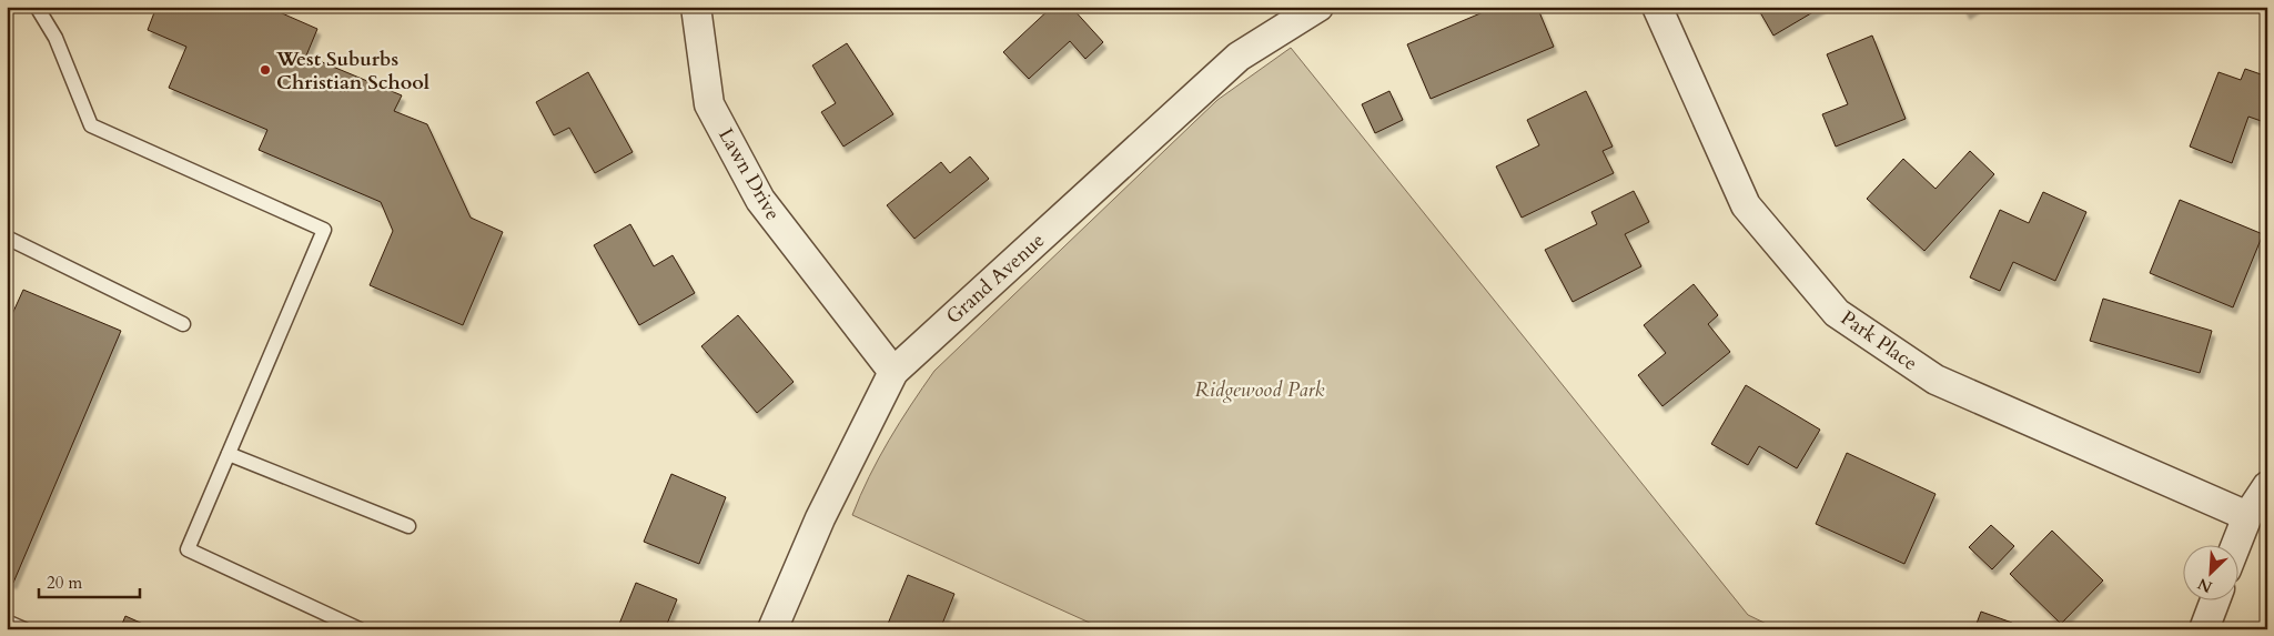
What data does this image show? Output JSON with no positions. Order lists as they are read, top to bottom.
{
  "streets": {
    "street": ["Lawn Drive", "Grand Avenue", "Park Place"]
  },
  "crossings": [
    ["Lawn Drive", "Grand Avenue"]
  ],
  "parks": ["Ridgewood Park"],
  "places": ["West Suburbs Christian School"],
  "scale_bar": "20 m",
  "north": "bottom left"
}
